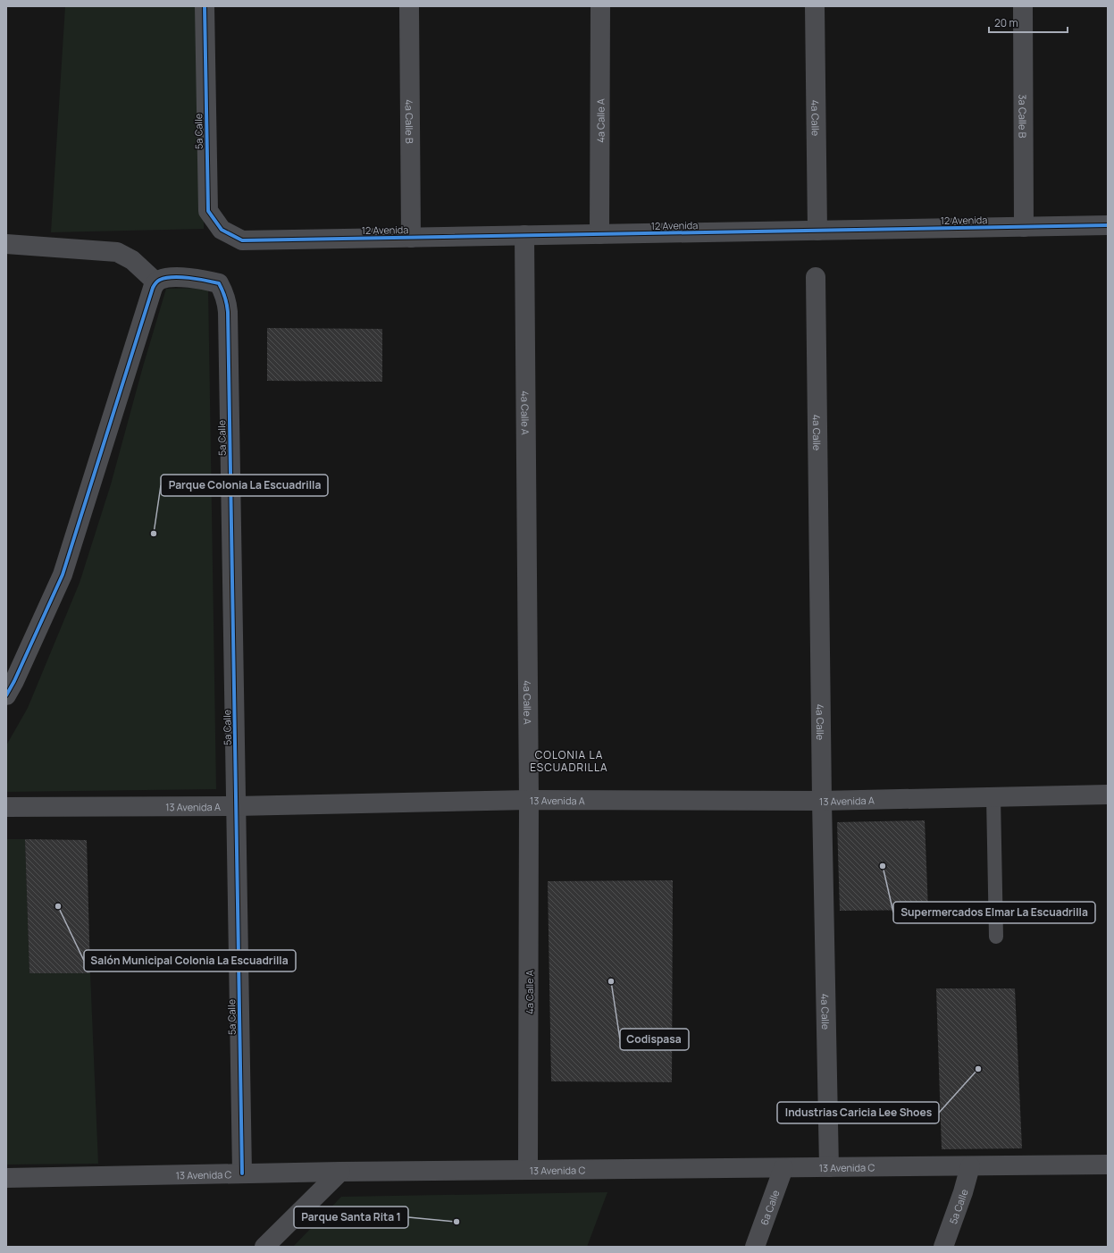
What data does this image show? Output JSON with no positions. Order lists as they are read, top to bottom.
{
  "streets": {
    "street": [
      "3a Calle B",
      "4a Calle",
      "4a Calle A",
      "4a Calle B",
      "5a Calle",
      "12 Avenida",
      "13 Avenida A",
      "13 Avenida C",
      "6a Calle"
    ]
  },
  "crossings": [
    ["3a Calle B", "12 Avenida"],
    ["4a Calle", "12 Avenida"],
    ["4a Calle", "13 Avenida A"],
    ["4a Calle", "13 Avenida C"],
    ["4a Calle A", "12 Avenida"],
    ["4a Calle A", "13 Avenida A"],
    ["4a Calle A", "13 Avenida C"],
    ["4a Calle B", "12 Avenida"],
    ["5a Calle", "12 Avenida"],
    ["5a Calle", "13 Avenida A"],
    ["5a Calle", "13 Avenida C"],
    ["13 Avenida C", "6a Calle"]
  ],
  "districts": ["COLONIA LA ESCUADRILLA"],
  "places": [
    "Parque Colonia La Escuadrilla",
    "Supermercados Elmar La Escuadrilla",
    "Salón Municipal Colonia La Escuadrilla",
    "Codispasa",
    "Industrias Caricia Lee Shoes",
    "Parque Santa Rita 1"
  ],
  "scale_bar": "20 m"
}
